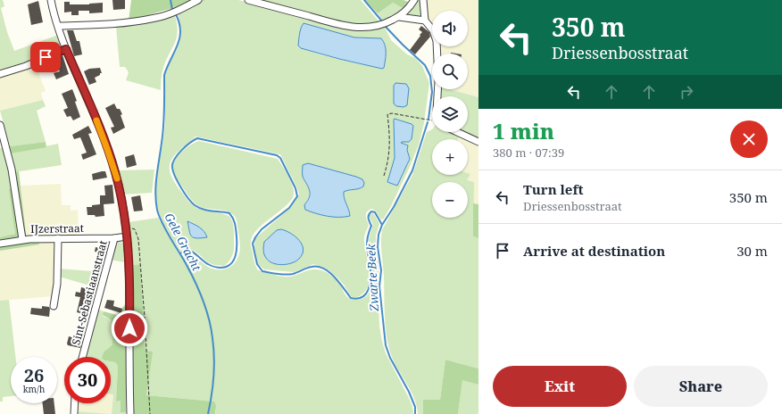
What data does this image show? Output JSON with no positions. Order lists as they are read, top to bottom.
{
  "streets": {
    "street": ["IJzerstraat", "Sint-Sebastiaanstraat"]
  },
  "crossings": [
    ["IJzerstraat", "Sint-Sebastiaanstraat"]
  ],
  "water": ["Gele Gracht", "Zwarte Beek"],
  "page": {
    "turn": ["350 m", "Driessenbosstraat"],
    "map_buttons": ["+", "−"],
    "heading": ["1 min", "380 m · 07:39"],
    "list": [
      {
        "name": "Turn left",
        "note": "Driessenbosstraat",
        "value": "350 m"
      },
      {
        "name": "Arrive at destination",
        "value": "30 m"
      }
    ],
    "speed": "26 km/h",
    "limit": "30",
    "buttons": ["Exit", "Share"]
  }
}
